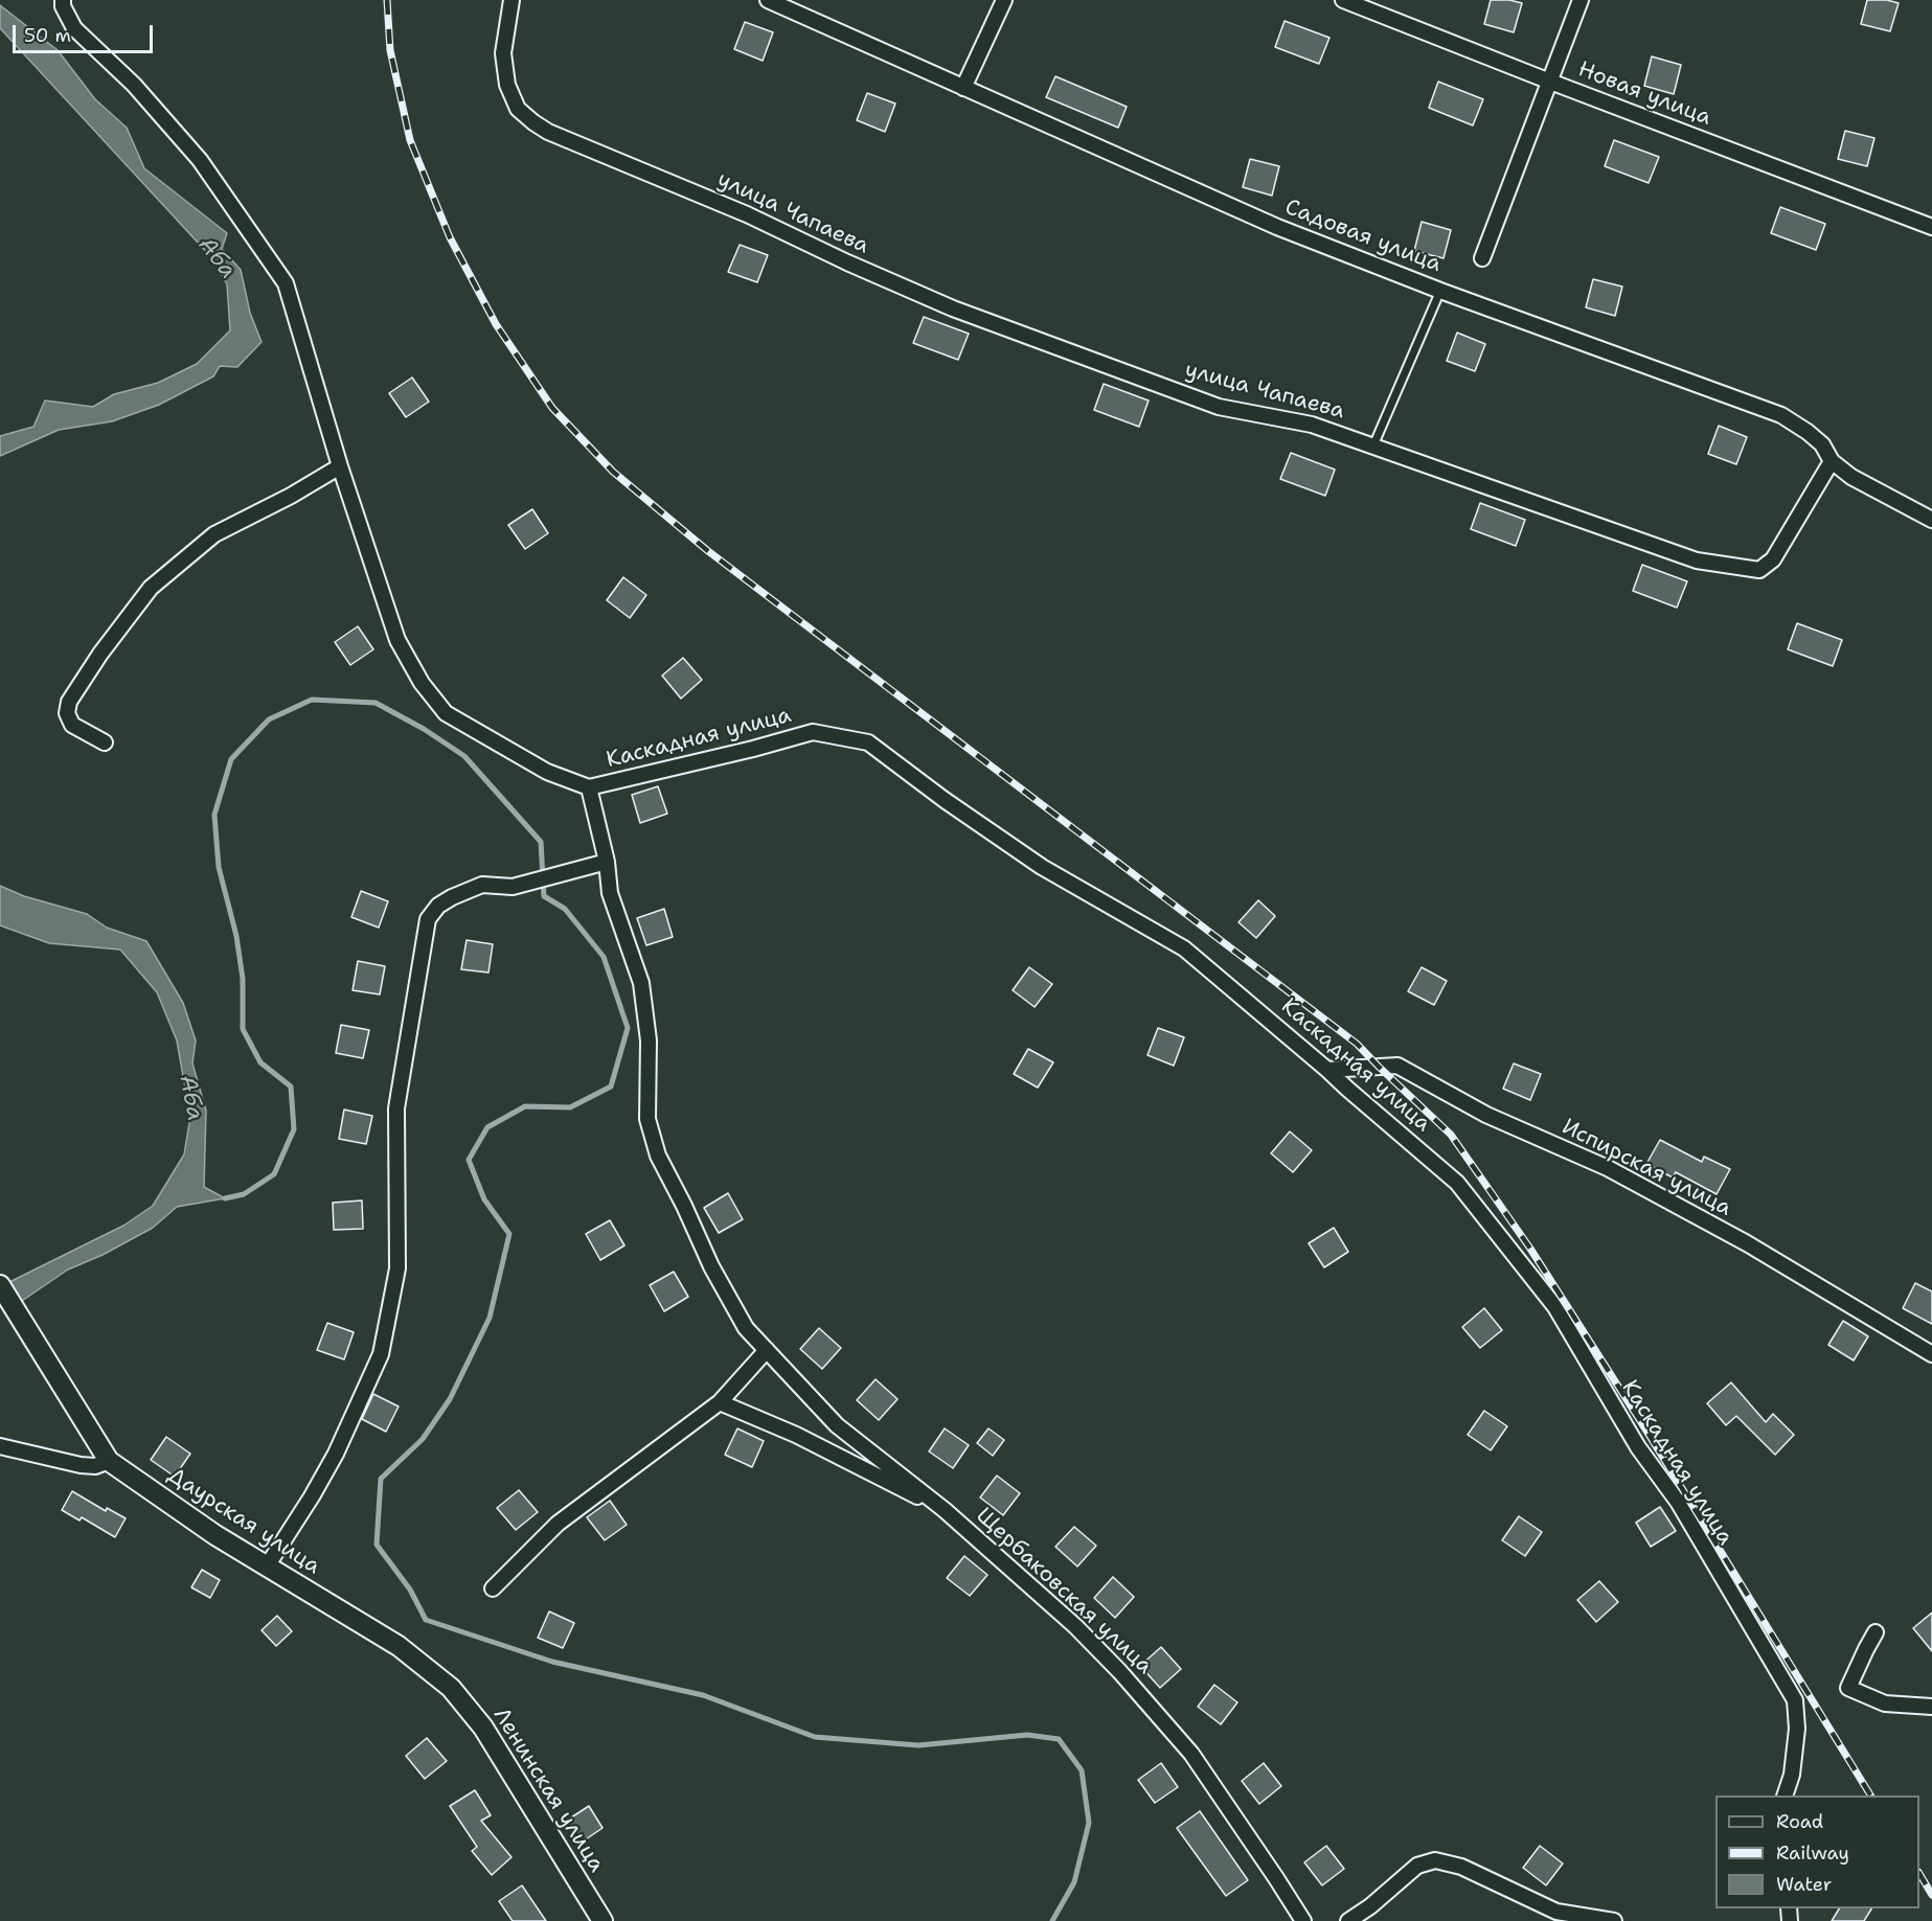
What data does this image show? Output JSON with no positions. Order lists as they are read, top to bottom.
{
  "streets": {
    "street": [
      "Новая улица",
      "улица Чапаева",
      "Садовая улица",
      "Каскадная улица",
      "Испирская улица",
      "Даурская улица",
      "Щербаковская улица",
      "Ленинская улица"
    ]
  },
  "crossings": [
    ["улица Чапаева", "Садовая улица"],
    ["Каскадная улица", "Испирская улица"],
    ["Каскадная улица", "Щербаковская улица"],
    ["Даурская улица", "Ленинская улица"]
  ],
  "water": ["Аба"],
  "legend": ["Road", "Railway", "Water"],
  "scale_bar": "50 m"
}
